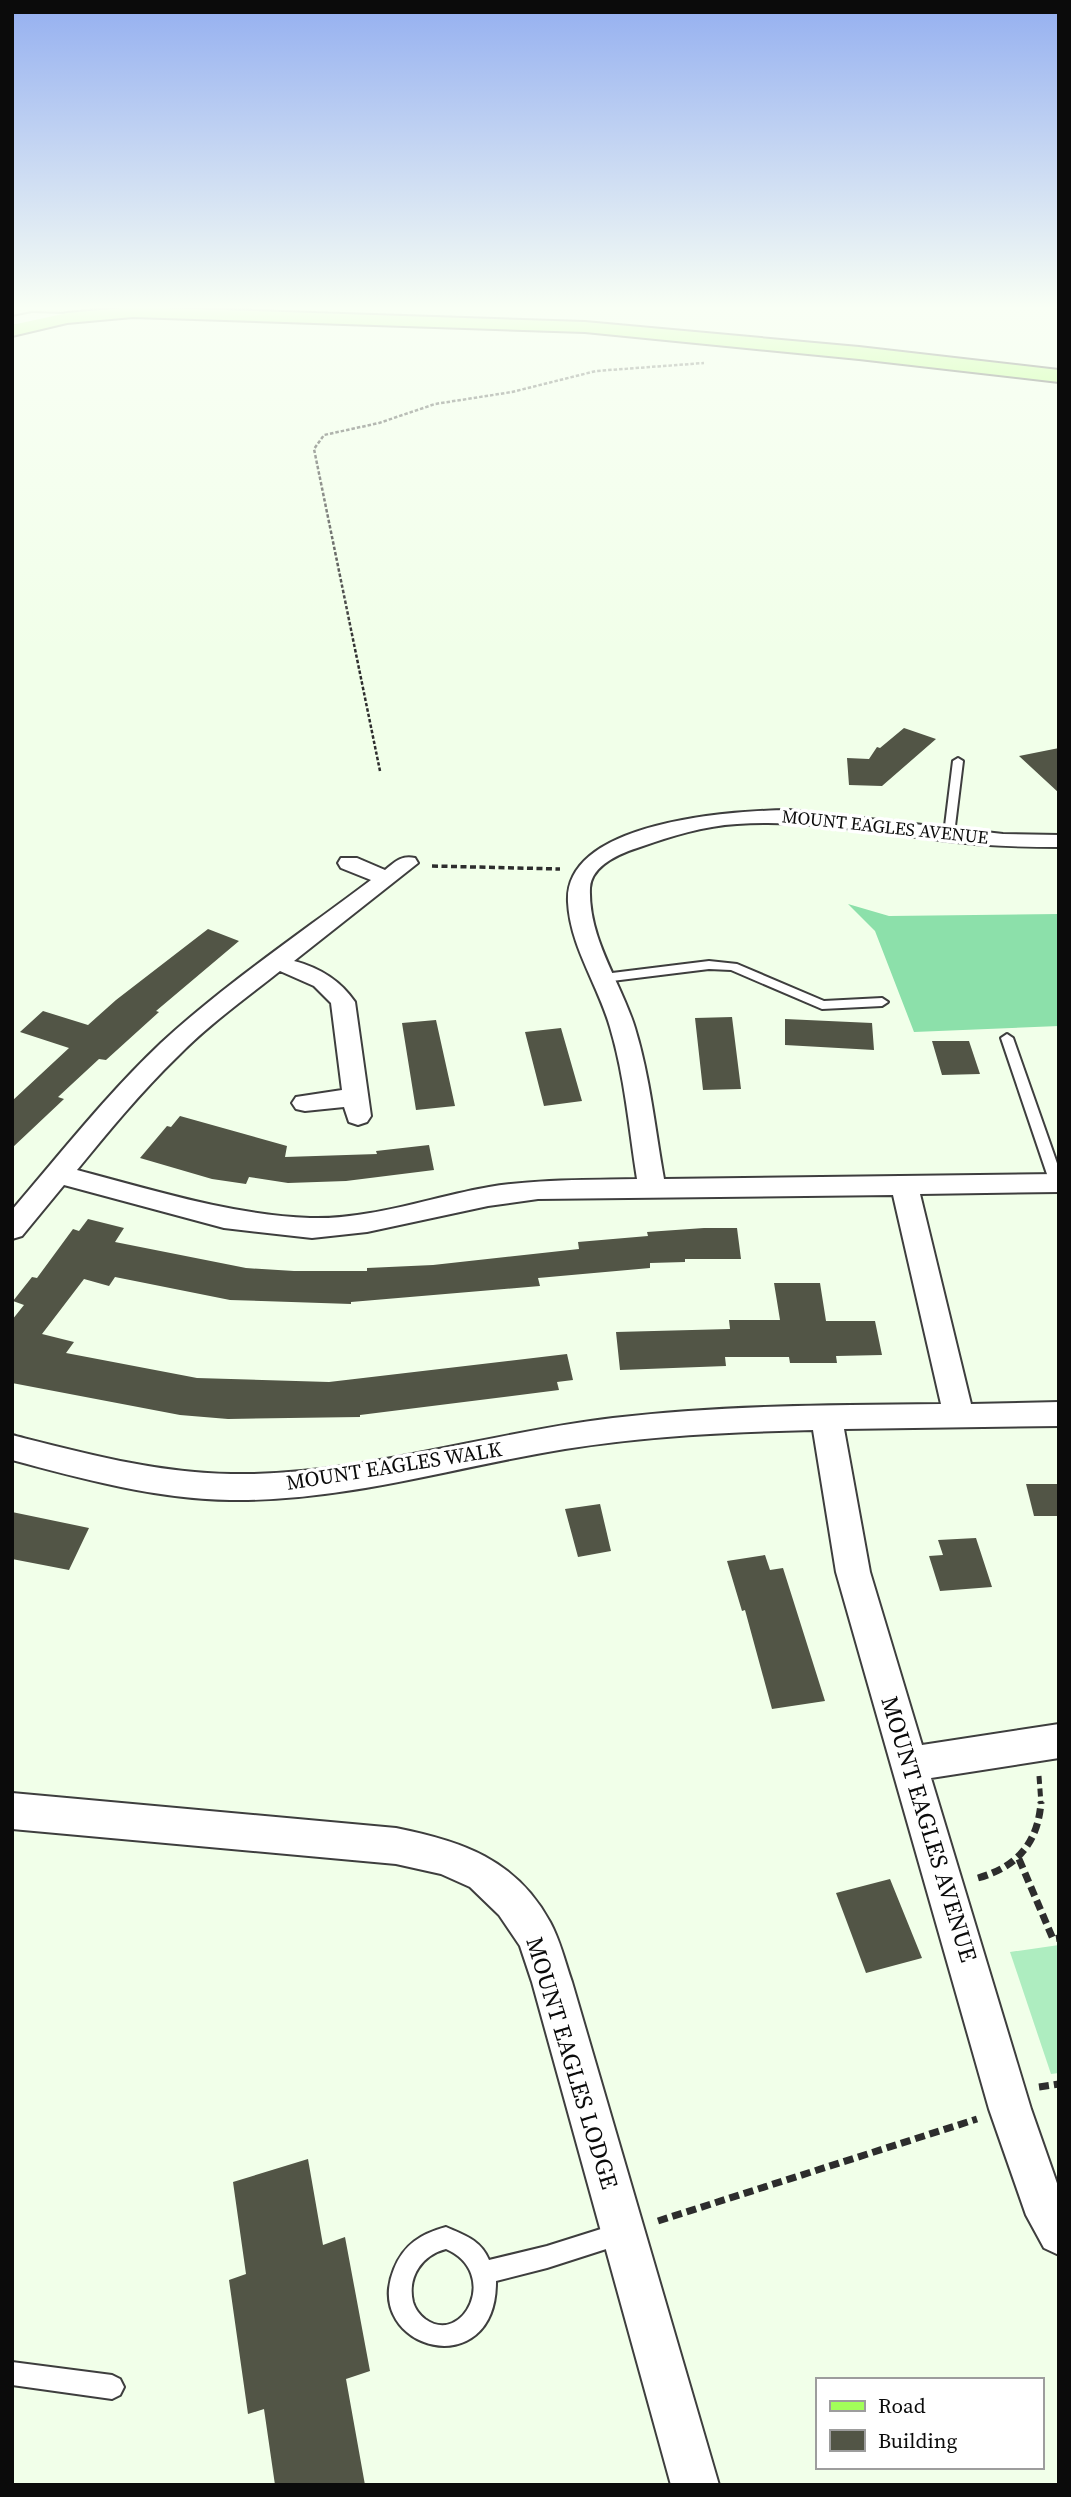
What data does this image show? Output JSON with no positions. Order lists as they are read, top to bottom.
{
  "streets": {
    "street": ["MOUNT EAGLES AVENUE", "MOUNT EAGLES WALK", "MOUNT EAGLES LODGE"]
  },
  "crossings": [
    ["MOUNT EAGLES AVENUE", "MOUNT EAGLES WALK"]
  ],
  "legend": ["Road", "Building"]
}
